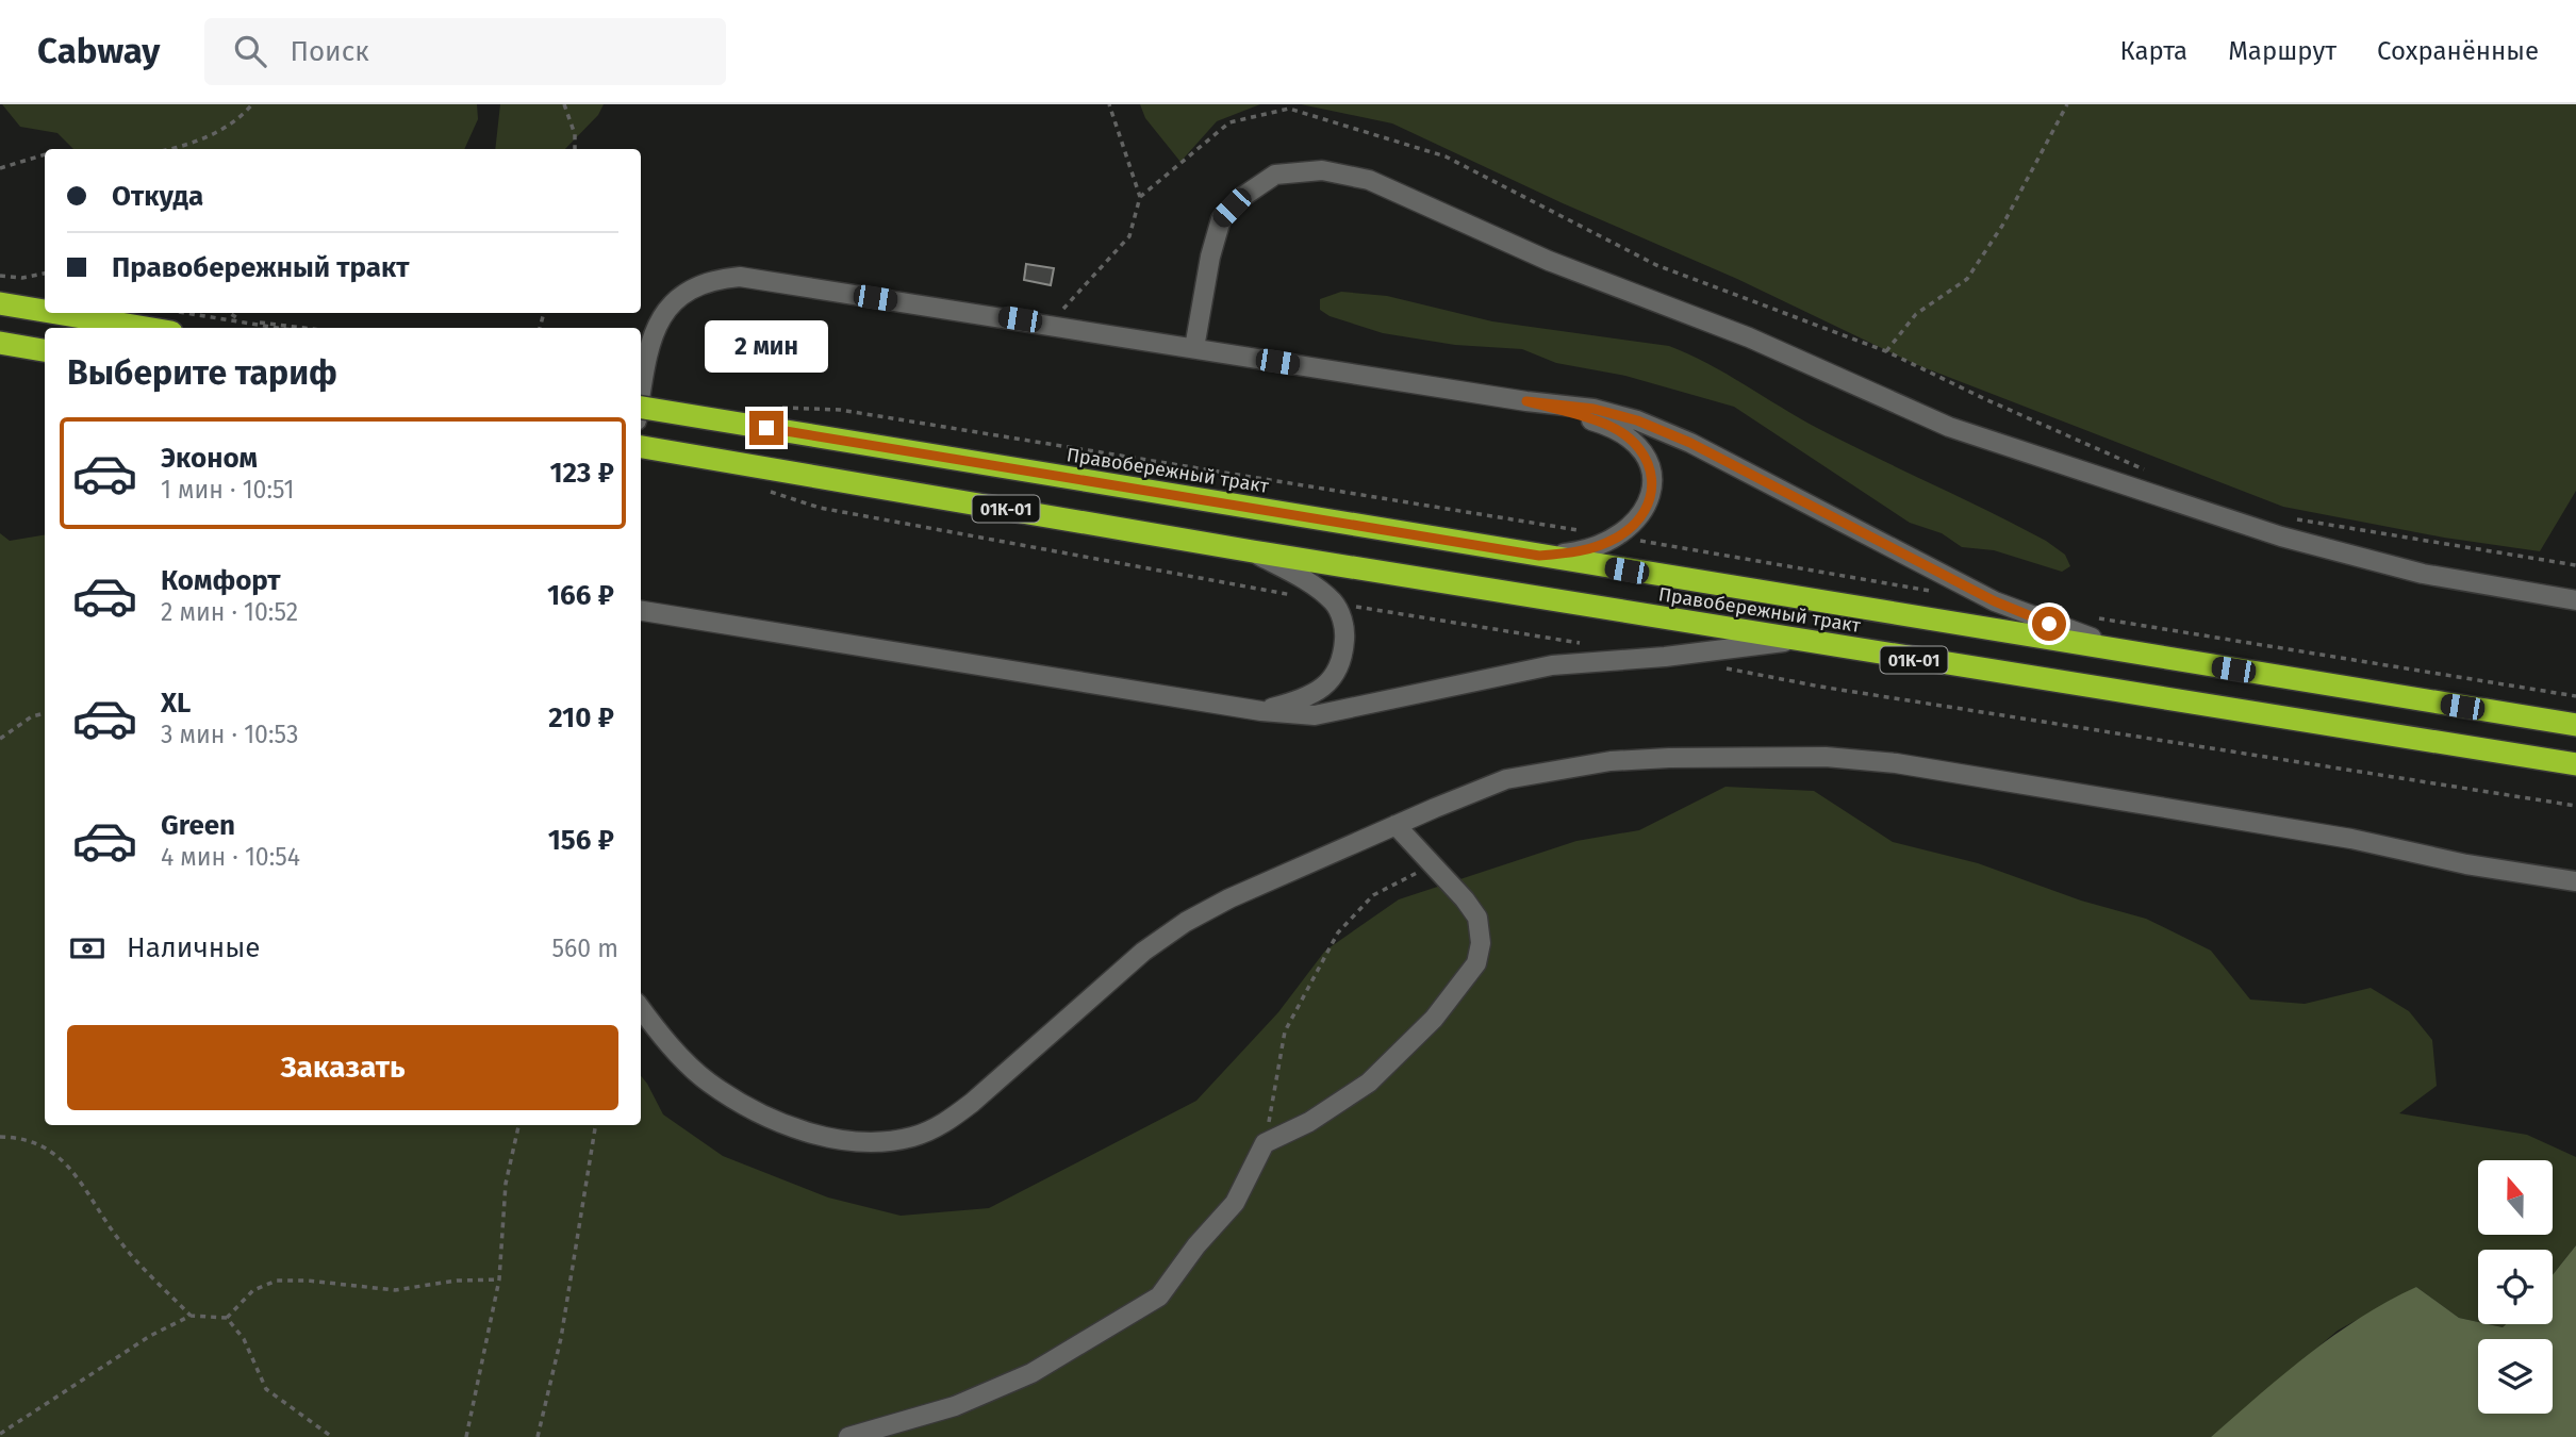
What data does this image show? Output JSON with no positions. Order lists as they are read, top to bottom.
{
  "streets": {
    "highway": ["Правобережный тракт", "01К-01"]
  },
  "crossings": [
    ["Правобережный тракт", "01К-01"]
  ],
  "north": "top",
  "page": {
    "header": "Cabway",
    "search": "Поиск",
    "nav": ["Карта", "Маршрут", "Сохранённые"],
    "banner": ["Откуда", "Правобережный тракт"],
    "bubble": "2 мин",
    "heading": "Выберите тариф",
    "list": [
      {
        "name": "Эконом",
        "note": "1 мин · 10:51",
        "value": "123 ₽"
      },
      {
        "name": "Комфорт",
        "note": "2 мин · 10:52",
        "value": "166 ₽"
      },
      {
        "name": "XL",
        "note": "3 мин · 10:53",
        "value": "210 ₽"
      },
      {
        "name": "Green",
        "note": "4 мин · 10:54",
        "value": "156 ₽"
      }
    ],
    "pay": ["Наличные", "560 m"],
    "buttons": "Заказать"
  }
}
